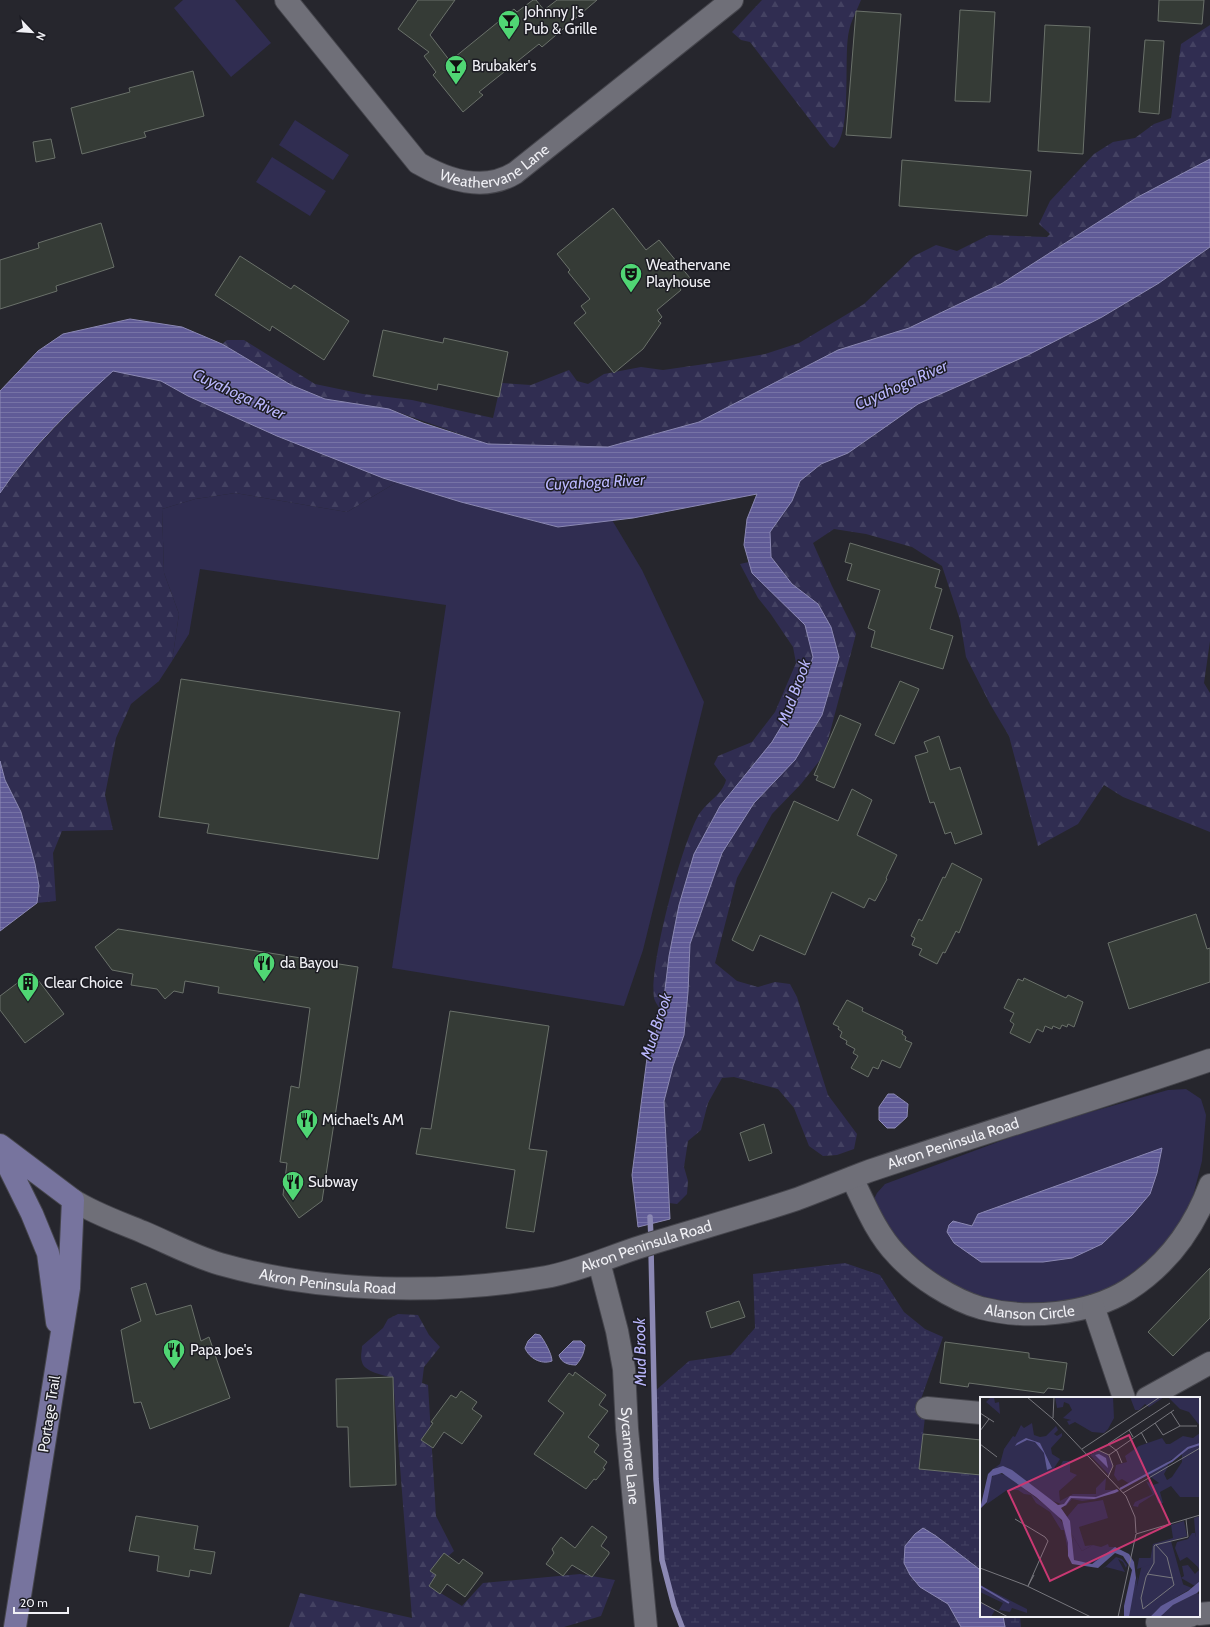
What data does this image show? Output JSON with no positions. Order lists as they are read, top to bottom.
{
  "streets": {
    "main road": ["Portage Trail"],
    "street": [
      "Weathervane Lane",
      "Akron Peninsula Road",
      "Alanson Circle",
      "Sycamore Lane"
    ]
  },
  "crossings": [
    ["Akron Peninsula Road", "Alanson Circle"],
    ["Akron Peninsula Road", "Portage Trail"],
    ["Akron Peninsula Road", "Sycamore Lane"]
  ],
  "water": ["Cuyahoga River", "Mud Brook"],
  "places": {
    "bar": ["Johnny J's Pub & Grille", "Brubaker's"],
    "theatre": ["Weathervane Playhouse"],
    "restaurant": [
      "da Bayou",
      "Michael's AM",
      "Subway",
      "Papa Joe's"
    ],
    "building": ["Clear Choice"]
  },
  "scale_bar": "20 m",
  "north": "bottom right"
}
